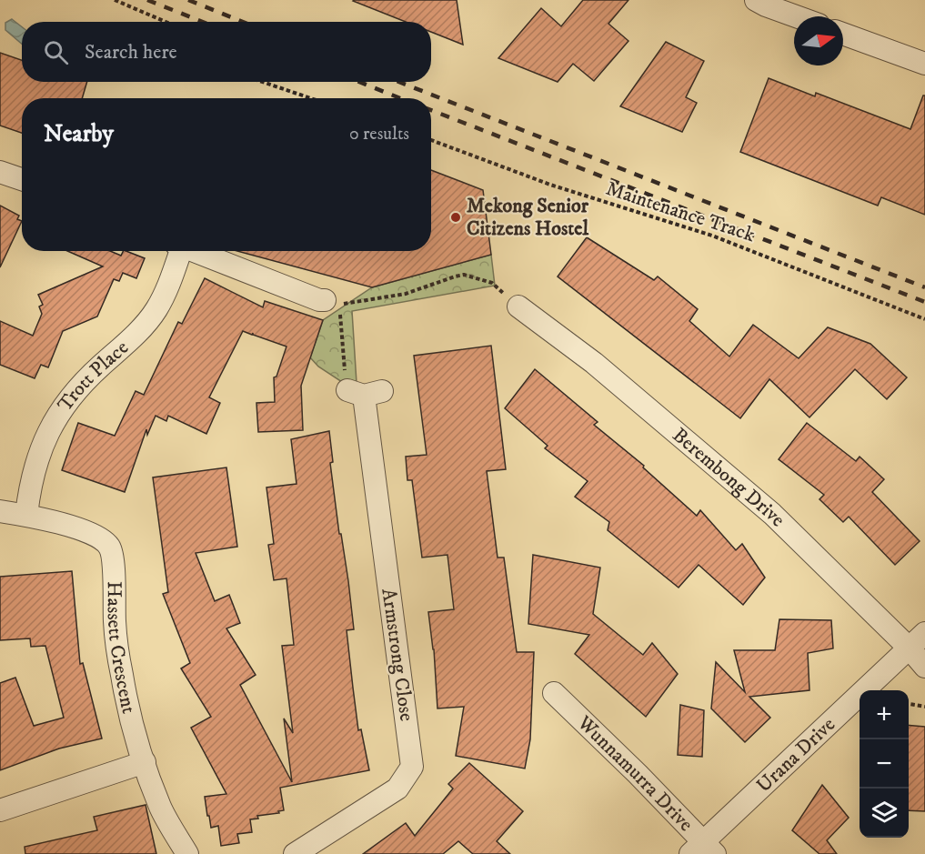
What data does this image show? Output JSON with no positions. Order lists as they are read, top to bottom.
{
  "streets": {
    "street": [
      "Trott Place",
      "Berembong Drive",
      "Hassett Crescent",
      "Armstrong Close",
      "Urana Drive",
      "Wunnamurra Drive"
    ],
    "path": ["Maintenance Track"]
  },
  "crossings": [
    ["Trott Place", "Hassett Crescent"],
    ["Berembong Drive", "Urana Drive"],
    ["Urana Drive", "Wunnamurra Drive"]
  ],
  "places": ["Mekong Senior Citizens Hostel"],
  "north": "right",
  "page": {
    "search": "Search here",
    "heading": ["Nearby", "0 results"],
    "map_buttons": ["+", "−"]
  }
}
